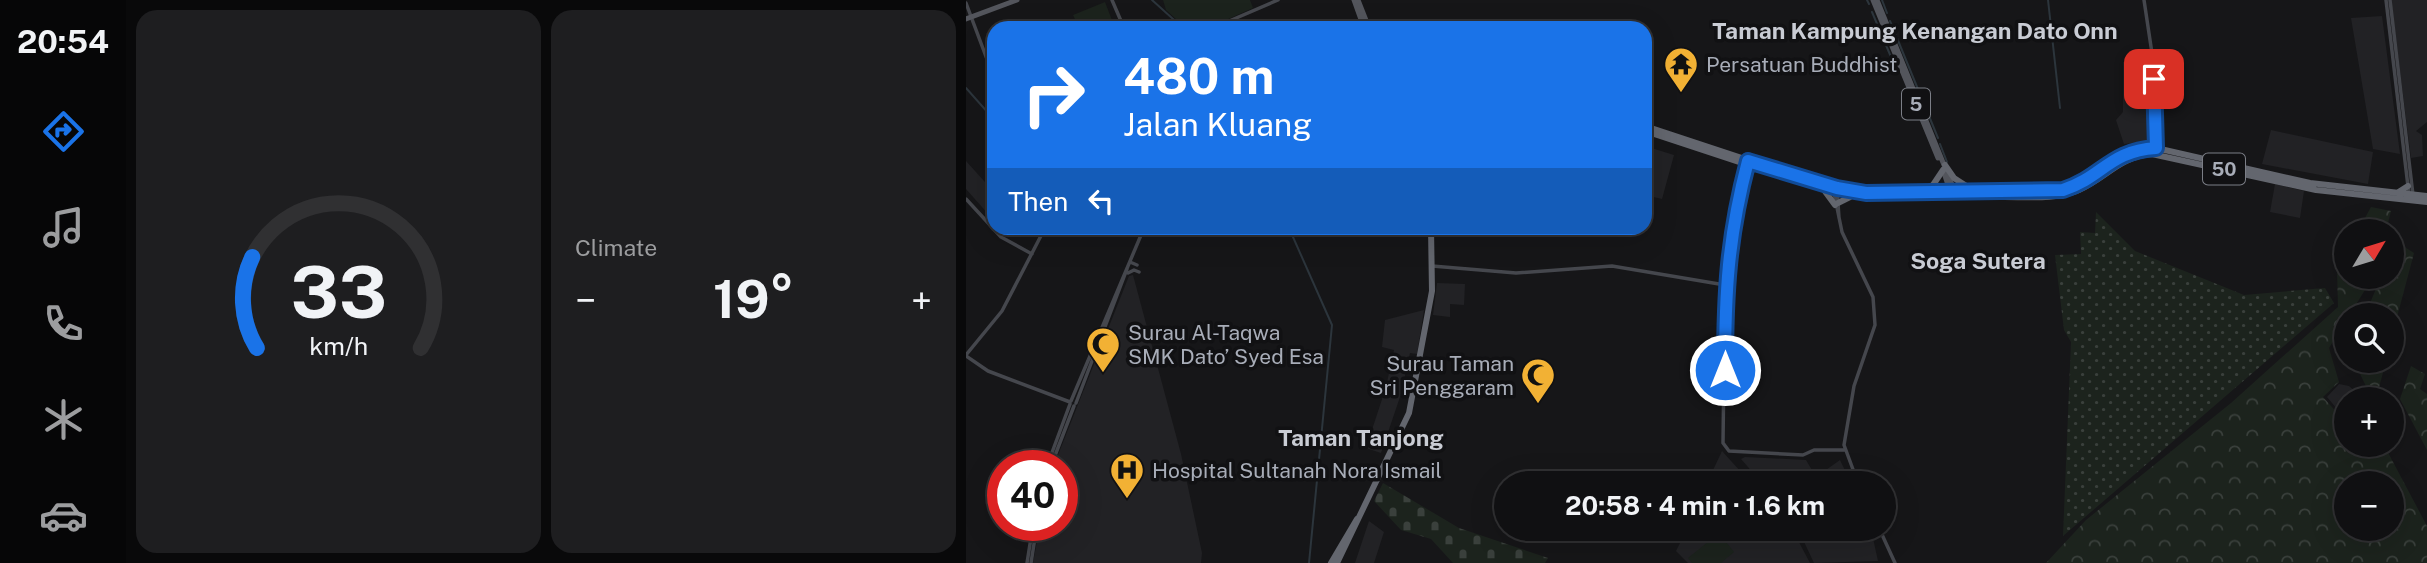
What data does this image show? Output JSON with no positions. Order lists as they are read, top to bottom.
{
  "streets": {
    "highway": ["50"],
    "main road": ["5"]
  },
  "crossings": [
    ["5", "50"]
  ],
  "districts": ["Taman Kampung Kenangan Dato Onn", "Soga Sutera", "Taman Tanjong"],
  "places": {
    "temple": ["Persatuan Buddhist"],
    "mosque": ["Surau Al-Taqwa SMK Dato’ Syed Esa", "Surau Taman Sri Penggaram"],
    "hospital": ["Hospital Sultanah Nora Ismail"]
  },
  "north": "top right",
  "page": {
    "tabs": "20:54",
    "tile": "Climate",
    "turn": ["480 m", "Jalan Kluang"],
    "then": "Then",
    "map_buttons": ["+", "−"],
    "heat": ["−", "19°", "+"],
    "limit": "40",
    "trip": "20:58 · 4 min · 1.6 km",
    "gauge": ["33", "km/h"]
  }
}
